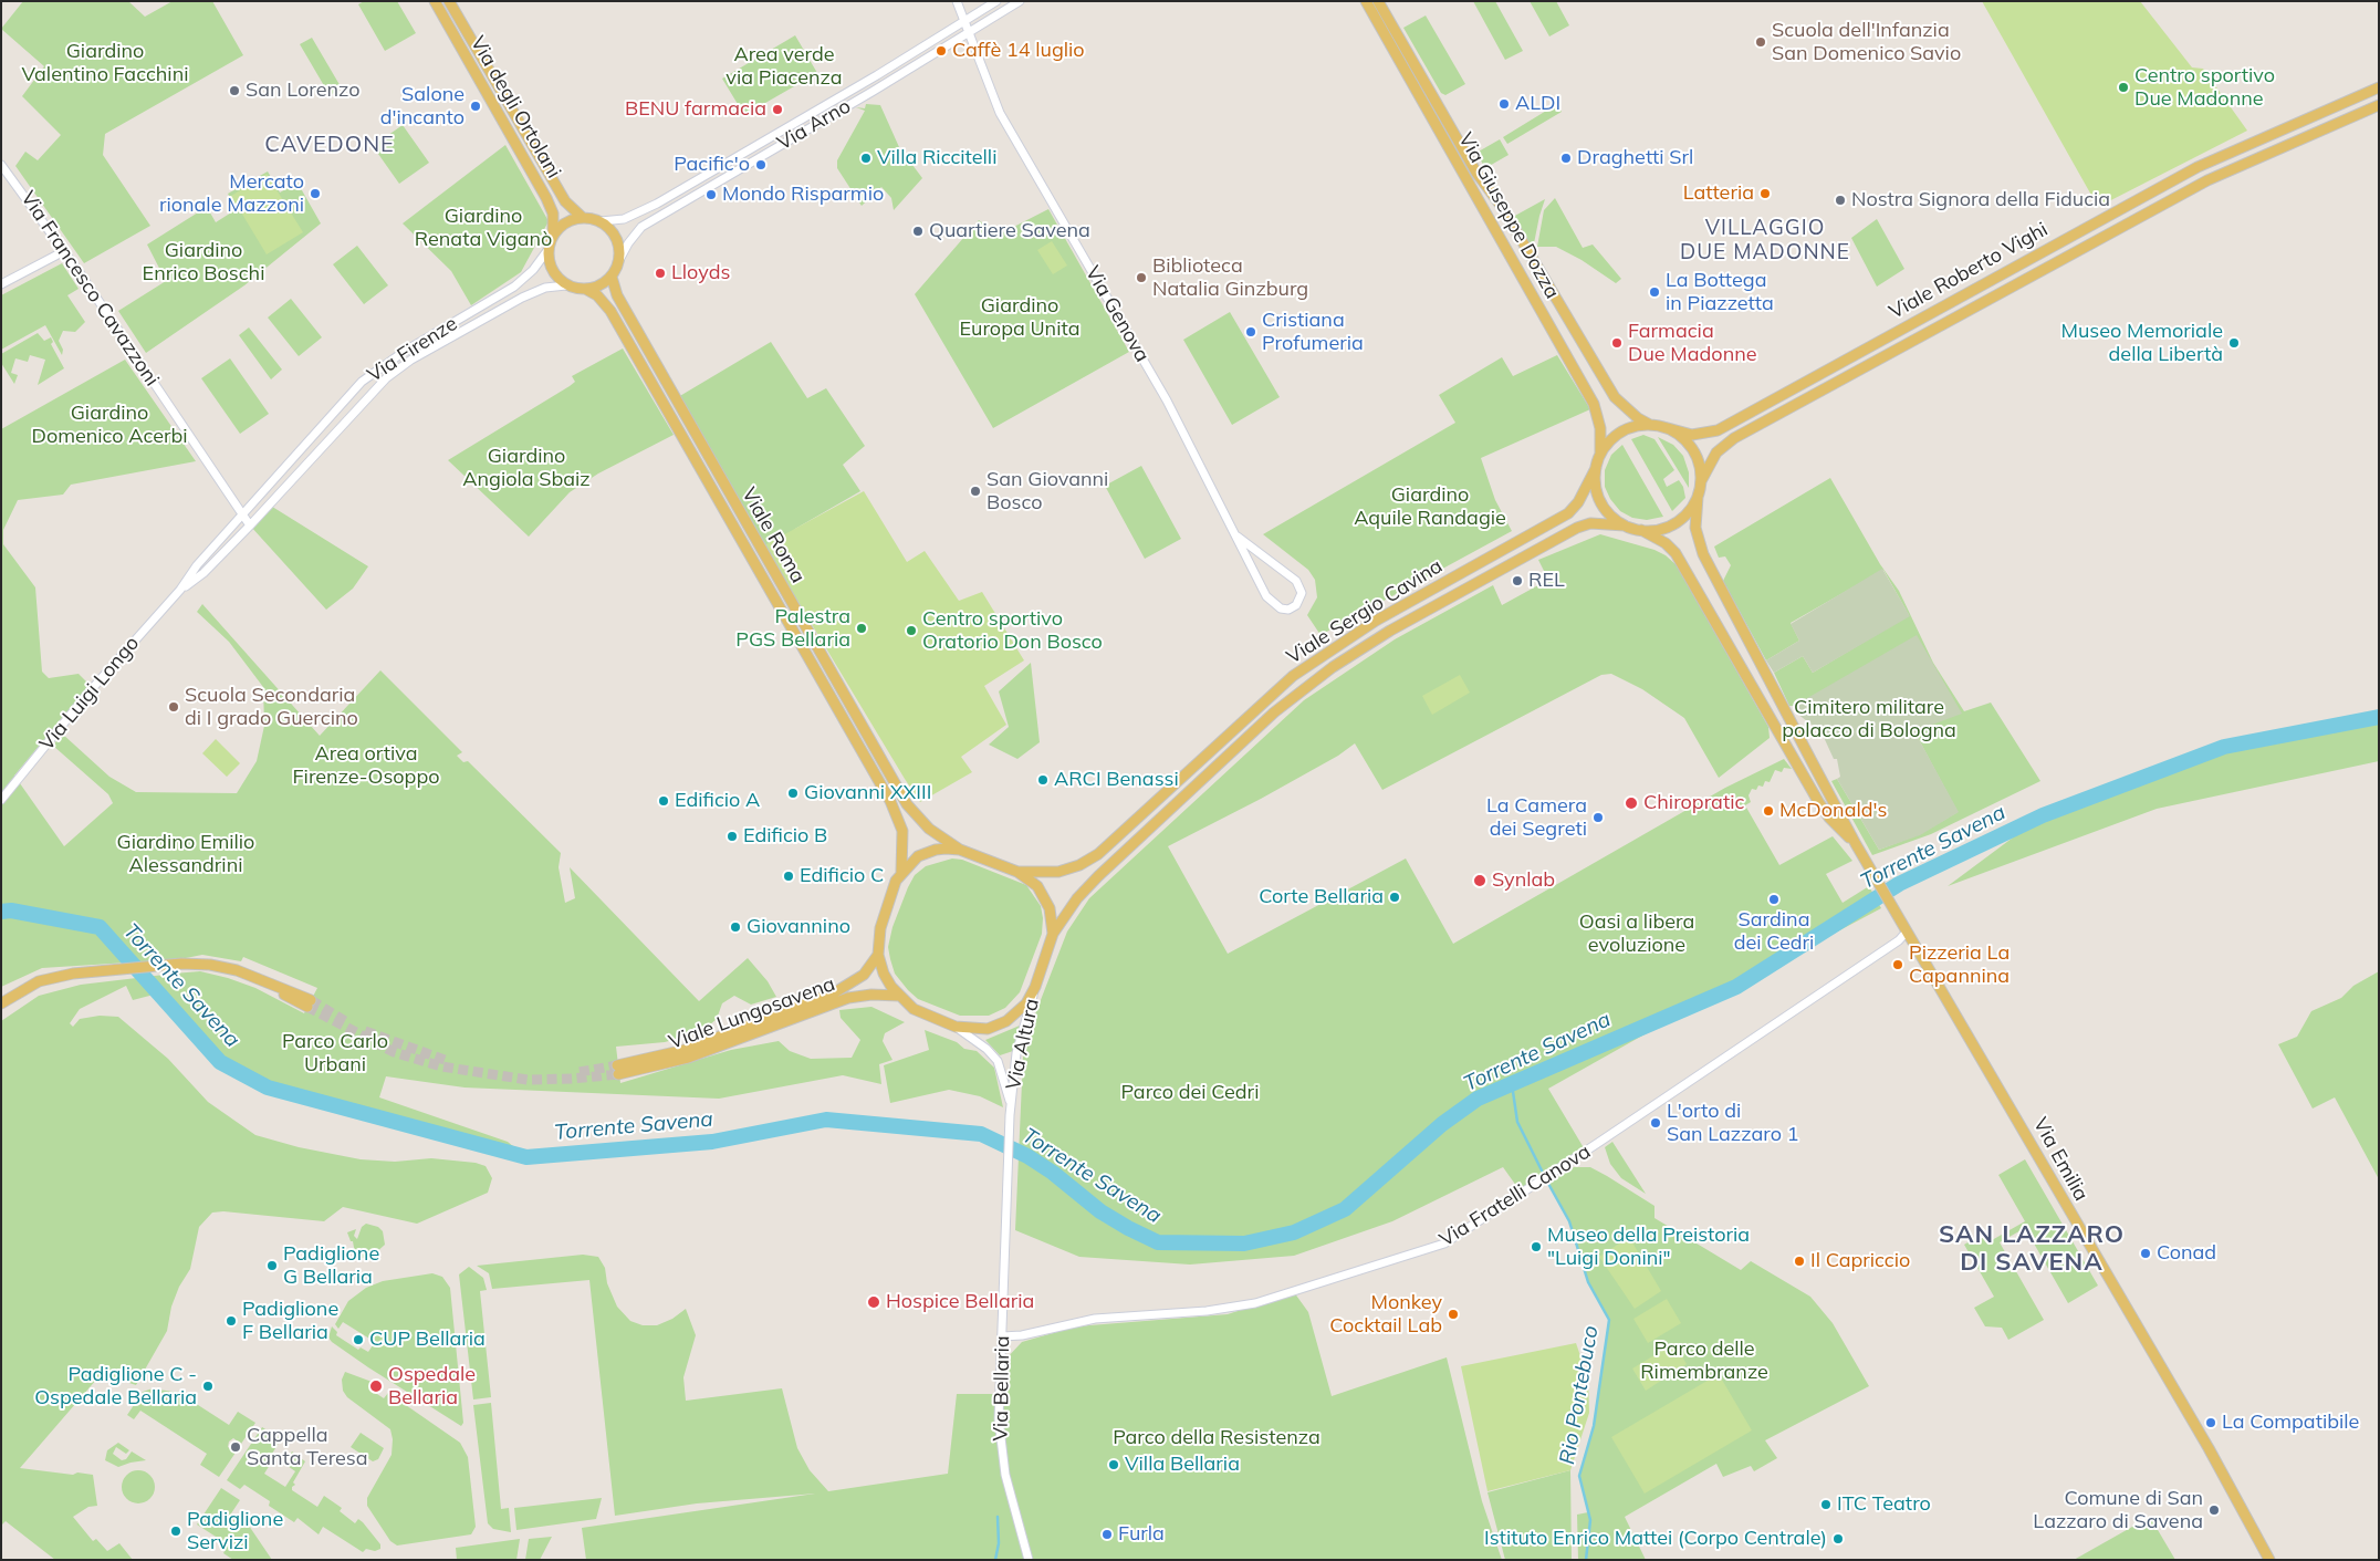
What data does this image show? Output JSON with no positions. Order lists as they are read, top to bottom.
{
  "streets": {
    "main road": [
      "Via degli Ortolani",
      "Via Giuseppe Dozza",
      "Viale Roberto Vighi",
      "Viale Roma",
      "Viale Sergio Cavina",
      "Viale Lungosavena",
      "Via Emilia"
    ],
    "street": [
      "Via Arno",
      "Via Francesco Cavazzoni",
      "Via Genova",
      "Via Firenze",
      "Via Luigi Longo",
      "Via Altura",
      "Via Fratelli Canova",
      "Via Bellaria"
    ]
  },
  "crossings": [
    ["Via degli Ortolani", "Via Arno"],
    ["Via degli Ortolani", "Via Firenze"],
    ["Via degli Ortolani", "Viale Roma"],
    ["Via Arno", "Via Genova"],
    ["Via Arno", "Via Firenze"],
    ["Via Arno", "Viale Roma"],
    ["Via Giuseppe Dozza", "Viale Roberto Vighi"],
    ["Via Giuseppe Dozza", "Viale Sergio Cavina"],
    ["Viale Roberto Vighi", "Viale Sergio Cavina"],
    ["Via Francesco Cavazzoni", "Via Firenze"],
    ["Via Firenze", "Viale Roma"],
    ["Via Firenze", "Via Luigi Longo"],
    ["Viale Roma", "Viale Sergio Cavina"],
    ["Viale Roma", "Viale Lungosavena"],
    ["Viale Roma", "Via Altura"],
    ["Viale Sergio Cavina", "Viale Lungosavena"],
    ["Viale Sergio Cavina", "Via Altura"],
    ["Viale Lungosavena", "Via Altura"],
    ["Via Altura", "Via Bellaria"],
    ["Via Emilia", "Via Fratelli Canova"],
    ["Via Fratelli Canova", "Via Bellaria"]
  ],
  "districts": ["CAVEDONE", "VILLAGGIO DUE MADONNE", "SAN LAZZARO DI SAVENA"],
  "water": ["Torrente Savena", "Rio Pontebuco"],
  "parks": [
    "Giardino Valentino Facchini",
    "Area verde via Piacenza",
    "Giardino Renata Viganò",
    "Giardino Enrico Boschi",
    "Giardino Europa Unita",
    "Giardino Domenico Acerbi",
    "Giardino Angiola Sbaiz",
    "Giardino Aquile Randagie",
    "Cimitero militare polacco di Bologna",
    "Area ortiva Firenze-Osoppo",
    "Giardino Emilio Alessandrini",
    "Oasi a libera evoluzione",
    "Parco Carlo Urbani",
    "Parco dei Cedri",
    "Parco delle Rimembranze",
    "Parco della Resistenza"
  ],
  "places": [
    "Scuola dell'Infanzia San Domenico Savio",
    "Caffè 14 luglio",
    "Centro sportivo Due Madonne",
    "San Lorenzo",
    "ALDI",
    "Salone d'incanto",
    "BENU farmacia",
    "Villa Riccitelli",
    "Draghetti Srl",
    "Pacific'o",
    "Mercato rionale Mazzoni",
    "Latteria",
    "Mondo Risparmio",
    "Nostra Signora della Fiducia",
    "Quartiere Savena",
    "Lloyds",
    "Biblioteca Natalia Ginzburg",
    "La Bottega in Piazzetta",
    "Cristiana Profumeria",
    "Farmacia Due Madonne",
    "Museo Memoriale della Libertà",
    "San Giovanni Bosco",
    "REL",
    "Palestra PGS Bellaria",
    "Centro sportivo Oratorio Don Bosco",
    "Scuola Secondaria di I grado Guercino",
    "ARCI Benassi",
    "Giovanni XXIII",
    "Edificio A",
    "Chiropratic",
    "McDonald's",
    "La Camera dei Segreti",
    "Edificio B",
    "Edificio C",
    "Synlab",
    "Corte Bellaria",
    "Sardina dei Cedri",
    "Giovannino",
    "Pizzeria La Capannina",
    "L'orto di San Lazzaro 1",
    "Museo della Preistoria \"Luigi Donini\"",
    "Conad",
    "Il Capriccio",
    "Padiglione G Bellaria",
    "Hospice Bellaria",
    "Monkey Cocktail Lab",
    "Padiglione F Bellaria",
    "CUP Bellaria",
    "Padiglione C - Ospedale Bellaria",
    "Ospedale Bellaria",
    "La Compatibile",
    "Cappella Santa Teresa",
    "Villa Bellaria",
    "ITC Teatro",
    "Comune di San Lazzaro di Savena",
    "Padiglione Servizi",
    "Furla",
    "Istituto Enrico Mattei (Corpo Centrale)"
  ]
}
